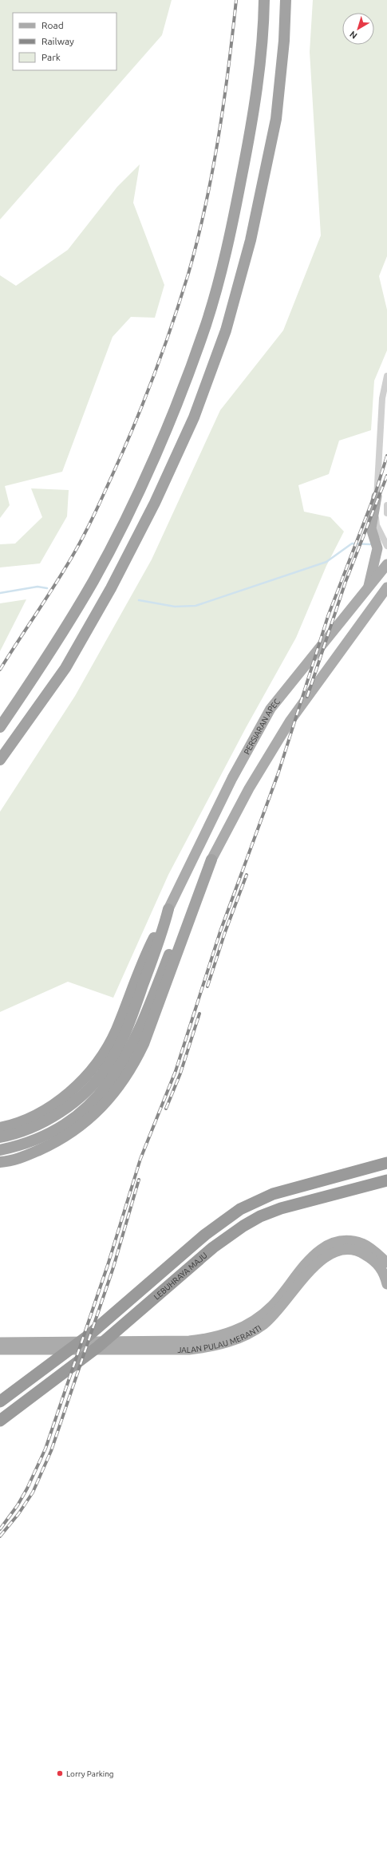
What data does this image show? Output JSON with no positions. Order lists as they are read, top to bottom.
{
  "streets": {
    "highway": ["LEBUHRAYA MAJU"],
    "main road": ["PERSIARAN APEC", "JALAN PULAU MERANTI"]
  },
  "places": ["Lorry Parking"],
  "legend": ["Road", "Railway", "Park"],
  "north": "bottom left"
}
